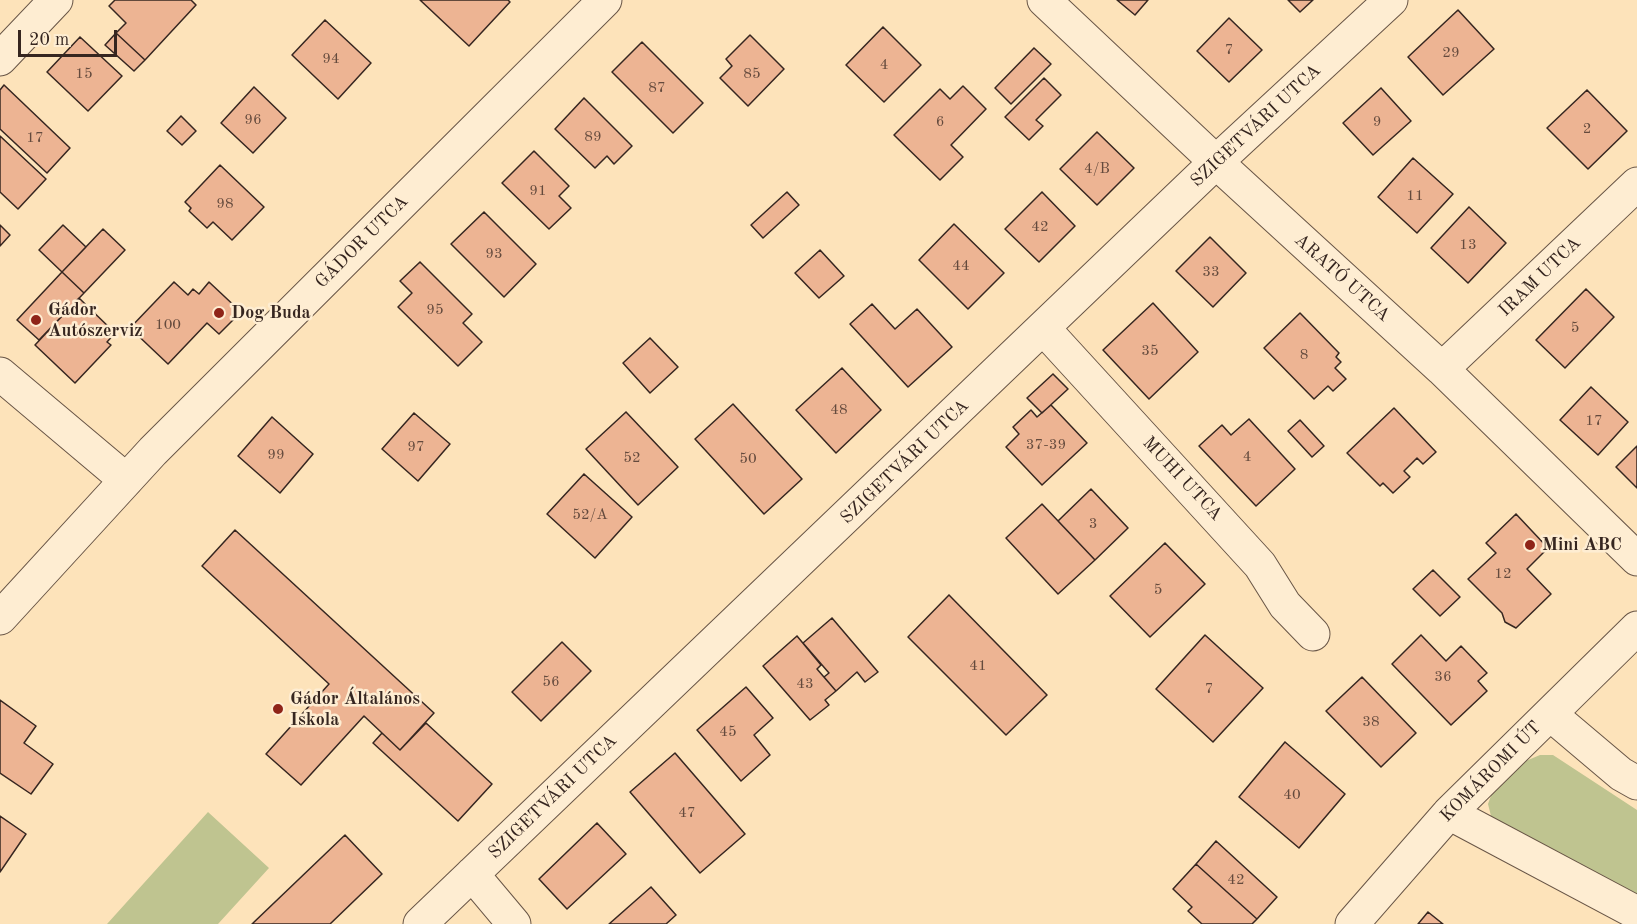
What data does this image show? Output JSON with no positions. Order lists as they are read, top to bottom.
{
  "streets": {
    "street": [
      "SZIGETVÁRI UTCA",
      "GÁDOR UTCA",
      "IRAM UTCA",
      "ARATÓ UTCA",
      "MUHI UTCA",
      "KOMÁROMI ÚT"
    ]
  },
  "crossings": [
    ["SZIGETVÁRI UTCA", "ARATÓ UTCA"],
    ["SZIGETVÁRI UTCA", "MUHI UTCA"],
    ["IRAM UTCA", "ARATÓ UTCA"]
  ],
  "places": [
    "Dog Buda",
    "Gádor Autószerviz",
    "Mini ABC",
    "Gádor Általános Iskola"
  ],
  "house_numbers": [
    "7",
    "29",
    "94",
    "4",
    "15",
    "85",
    "87",
    "96",
    "6",
    "9",
    "2",
    "89",
    "17",
    "4/B",
    "91",
    "11",
    "98",
    "42",
    "13",
    "93",
    "44",
    "33",
    "95",
    "100",
    "5",
    "35",
    "8",
    "48",
    "17",
    "37-39",
    "97",
    "99",
    "4",
    "52",
    "50",
    "52/A",
    "3",
    "12",
    "5",
    "41",
    "36",
    "56",
    "43",
    "7",
    "38",
    "45",
    "40",
    "47",
    "42"
  ],
  "scale_bar": "20 m"
}
